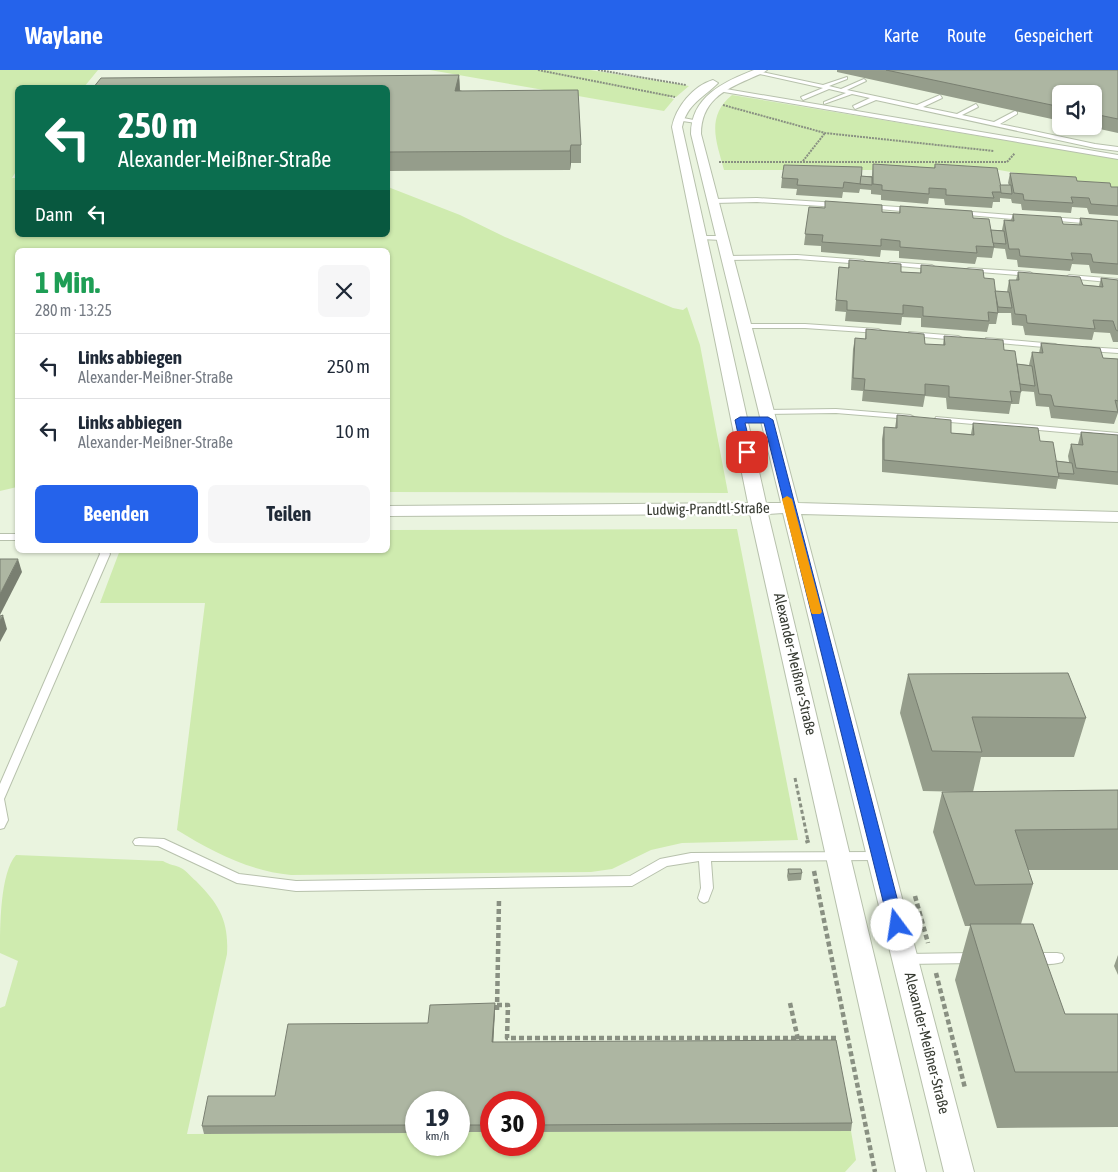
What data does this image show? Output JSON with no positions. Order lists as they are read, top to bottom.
{
  "streets": {
    "street": ["Ludwig-Prandtl-Straße", "Alexander-Meißner-Straße"]
  },
  "crossings": [
    ["Ludwig-Prandtl-Straße", "Alexander-Meißner-Straße"]
  ],
  "page": {
    "header": "Waylane",
    "nav": ["Karte", "Route", "Gespeichert"],
    "turn": ["250 m", "Alexander-Meißner-Straße"],
    "then": "Dann",
    "heading": ["1 Min.", "280 m · 13:25"],
    "list": [
      {
        "name": "Links abbiegen",
        "note": "Alexander-Meißner-Straße",
        "value": "250 m"
      },
      {
        "name": "Links abbiegen",
        "note": "Alexander-Meißner-Straße",
        "value": "10 m"
      }
    ],
    "buttons": ["Beenden", "Teilen"],
    "speed": "19 km/h",
    "limit": "30"
  }
}
